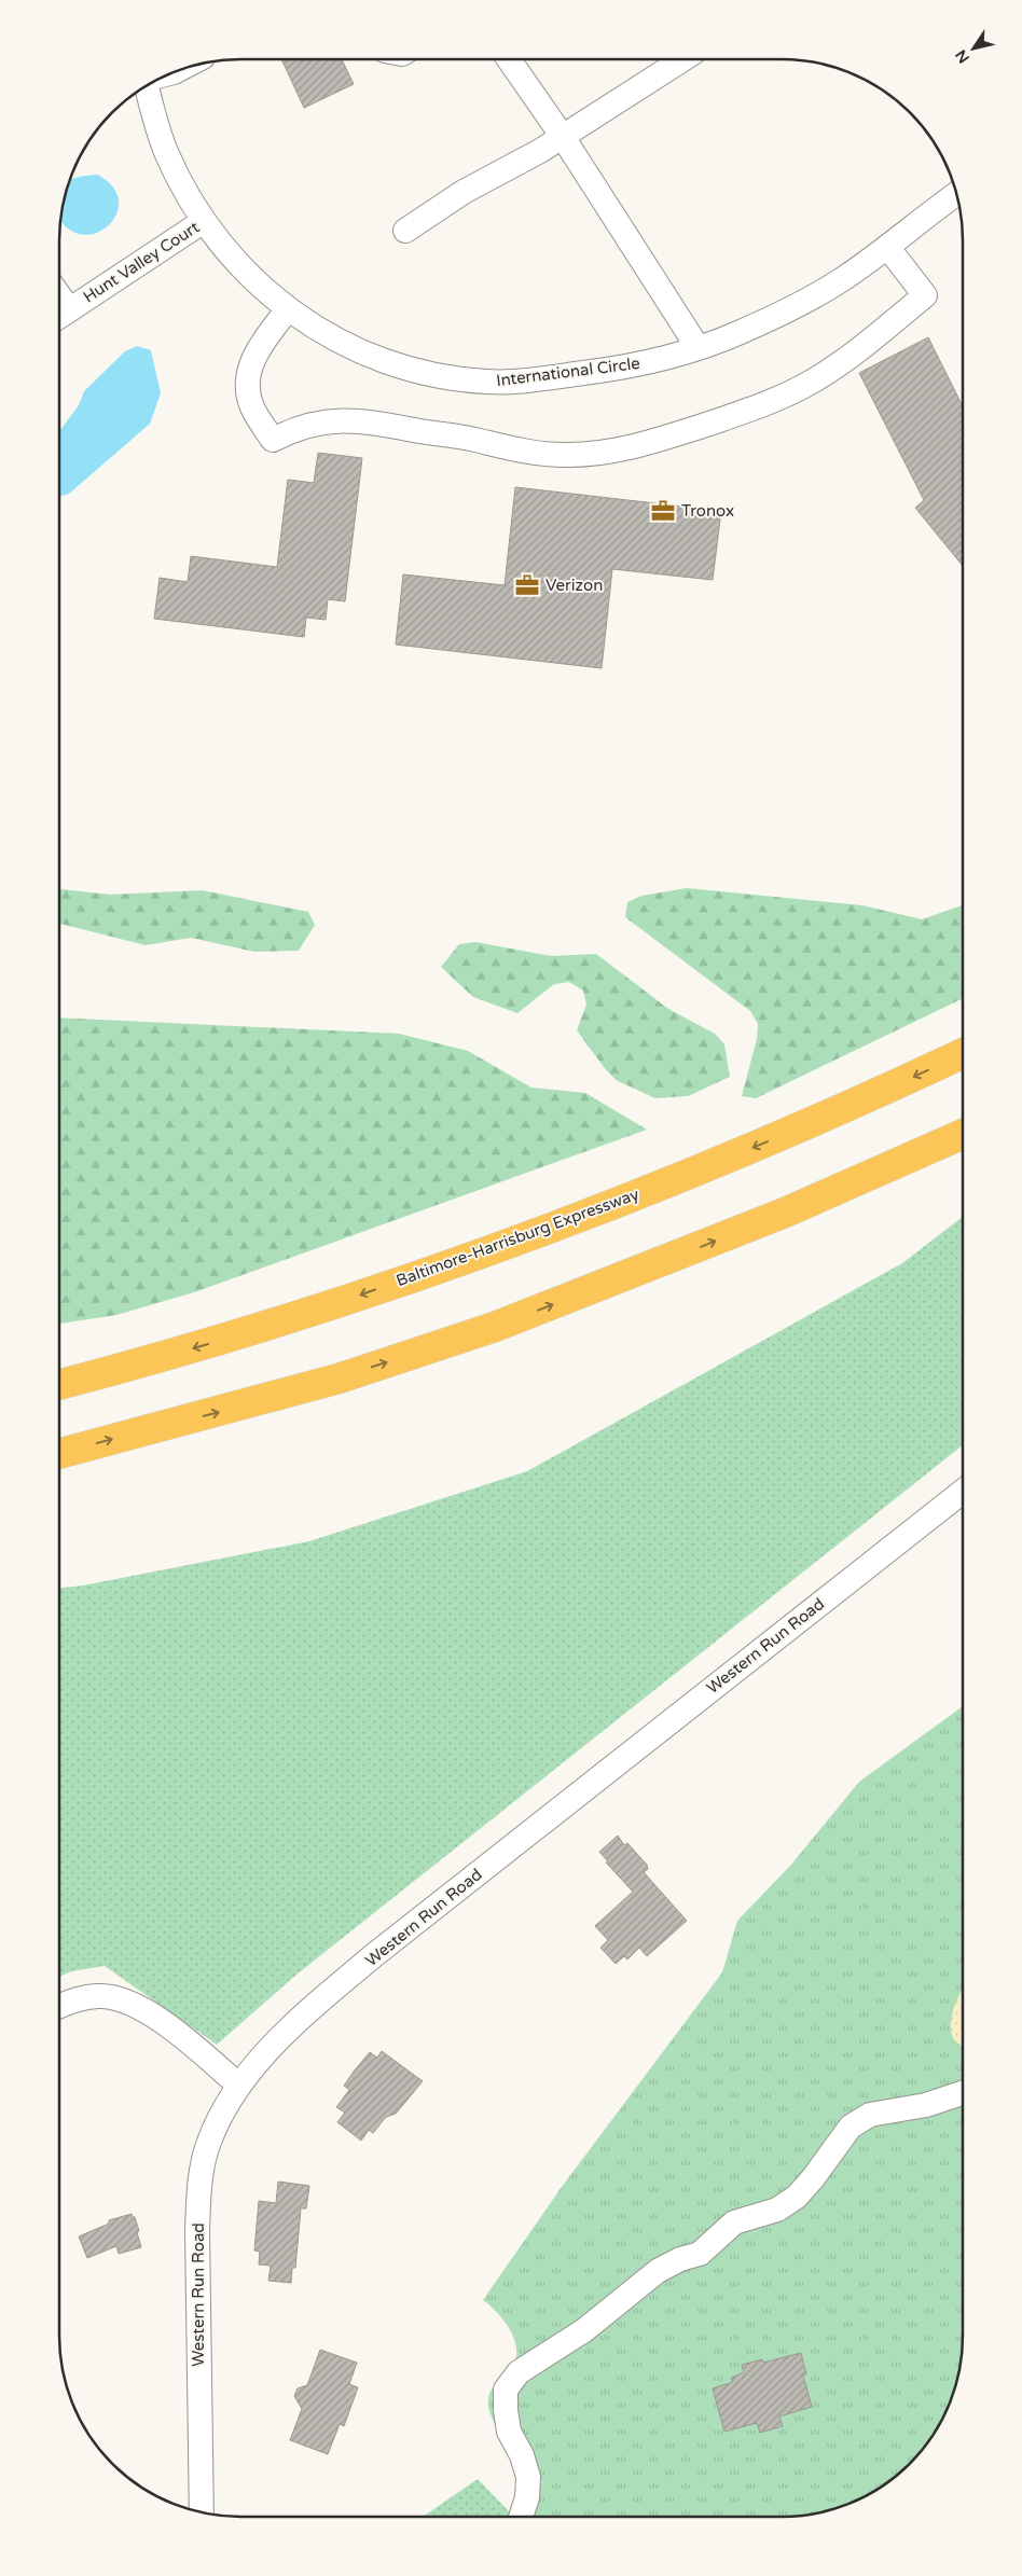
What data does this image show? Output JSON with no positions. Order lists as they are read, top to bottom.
{
  "streets": {
    "highway": ["Baltimore-Harrisburg Expressway"],
    "street": ["Hunt Valley Court", "International Circle", "Western Run Road"]
  },
  "crossings": [
    ["Hunt Valley Court", "International Circle"]
  ],
  "places": {
    "office": ["Tronox", "Verizon"]
  },
  "north": "bottom left"
}
